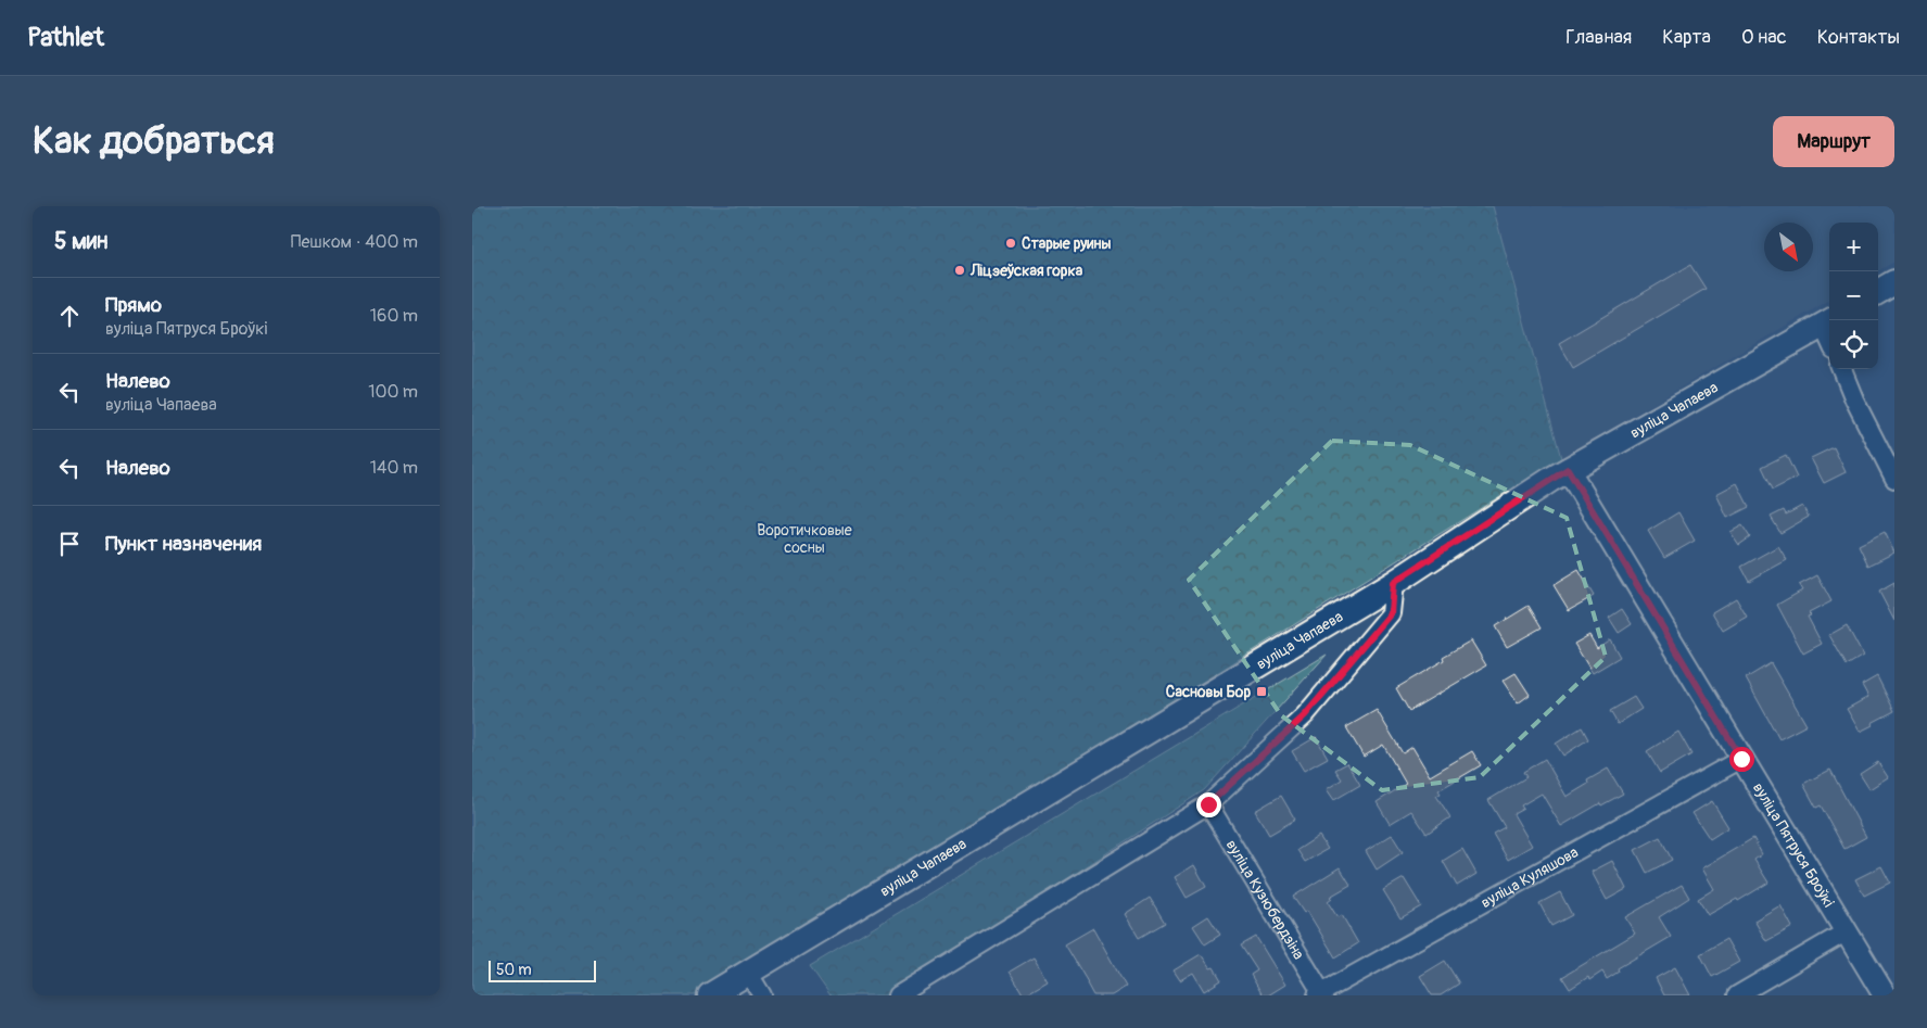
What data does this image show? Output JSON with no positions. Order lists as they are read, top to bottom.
{
  "streets": {
    "main road": ["вуліца Чапаева"],
    "street": ["вуліца Пятруся Броўкі", "вуліца Куляшова", "вуліца Кузюбердзіна"]
  },
  "crossings": [
    ["вуліца Чапаева", "вуліца Пятруся Броўкі"],
    ["вуліца Пятруся Броўкі", "вуліца Куляшова"],
    ["вуліца Куляшова", "вуліца Кузюбердзіна"]
  ],
  "parks": ["Воротичковые сосны"],
  "places": {
    "other": ["Старые руины", "Ліцэеўская горка"],
    "transit": ["Сасновы Бор"]
  },
  "scale_bar": "50 m",
  "north": "bottom right",
  "page": {
    "header": "Pathlet",
    "nav": [
      "Главная",
      "Карта",
      "О нас",
      "Контакты"
    ],
    "buttons": "Маршрут",
    "title": "Как добраться",
    "heading": ["5 мин", "Пешком · 400 m"],
    "map_buttons": ["+", "−"],
    "list": [
      ["Прямо", "вуліца Пятруся Броўкі", "160 m"],
      ["Налево", "вуліца Чапаева", "100 m"],
      ["Налево", "140 m"],
      "Пункт назначения"
    ],
    "scale": "50 m"
  }
}
